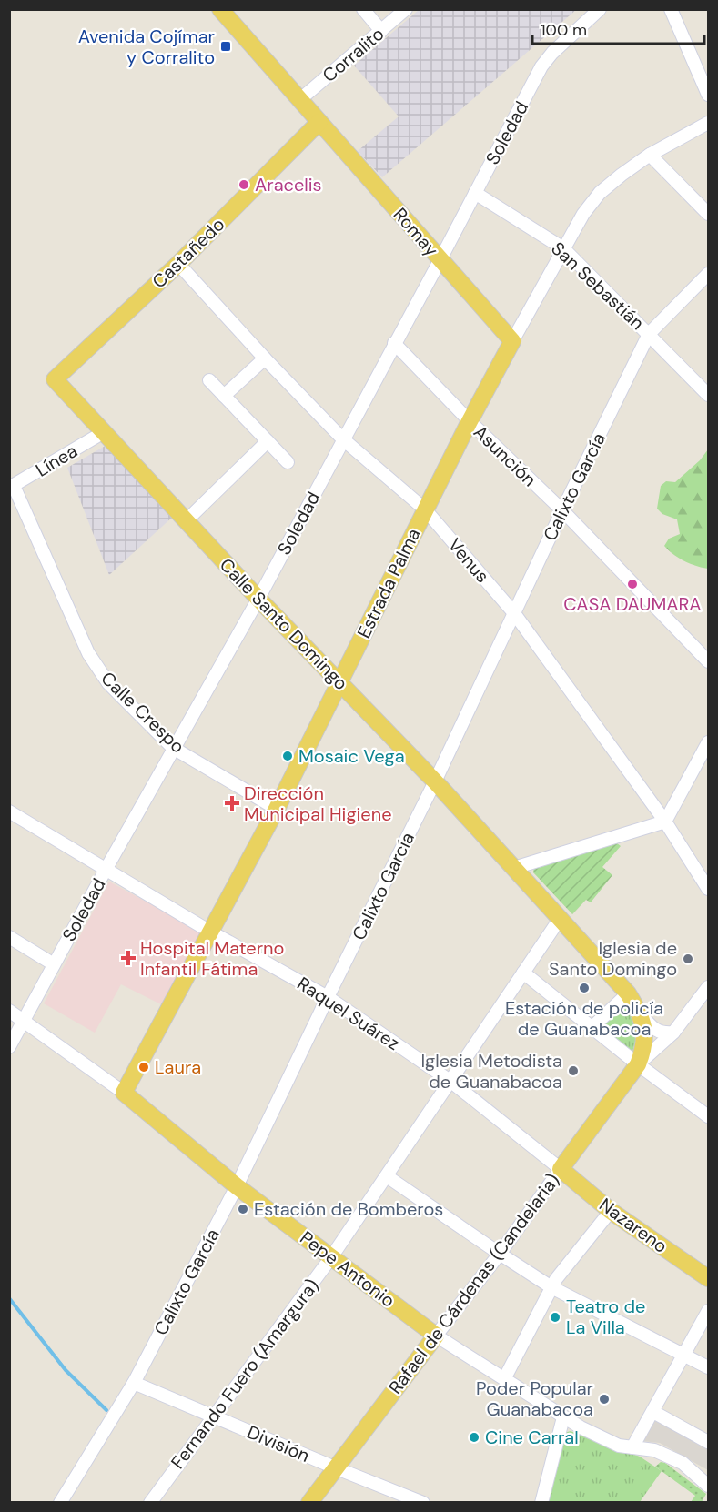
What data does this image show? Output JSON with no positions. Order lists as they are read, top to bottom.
{
  "streets": {
    "main road": [
      "Romay",
      "Castañedo",
      "Estrada Palma",
      "Calle Santo Domingo",
      "Nazareno",
      "Pepe Antonio",
      "Rafael de Cárdenas (Candelaria)"
    ],
    "street": [
      "Corralito",
      "Soledad",
      "San Sebastián",
      "Asunción",
      "Línea",
      "Calixto García",
      "Venus",
      "Calle Crespo",
      "Raquel Suárez",
      "Fernando Fuero (Amargura)",
      "División"
    ]
  },
  "crossings": [
    ["Corralito", "Romay"],
    ["Soledad", "Romay"],
    ["Soledad", "San Sebastián"],
    ["Soledad", "Asunción"],
    ["Soledad", "Venus"],
    ["Soledad", "Calle Santo Domingo"],
    ["Soledad", "Calle Crespo"],
    ["Soledad", "Raquel Suárez"],
    ["Soledad", "Pepe Antonio"],
    ["Romay", "Castañedo"],
    ["Romay", "Estrada Palma"],
    ["Castañedo", "Venus"],
    ["Castañedo", "Calle Santo Domingo"],
    ["San Sebastián", "Calixto García"],
    ["San Sebastián", "Estrada Palma"],
    ["Asunción", "Calixto García"],
    ["Asunción", "Estrada Palma"],
    ["Línea", "Calle Santo Domingo"],
    ["Línea", "Calle Crespo"],
    ["Calixto García", "Venus"],
    ["Calixto García", "Calle Santo Domingo"],
    ["Calixto García", "Raquel Suárez"],
    ["Calixto García", "Pepe Antonio"],
    ["Calixto García", "División"],
    ["Venus", "Estrada Palma"],
    ["Estrada Palma", "Calle Santo Domingo"],
    ["Estrada Palma", "Calle Crespo"],
    ["Estrada Palma", "Raquel Suárez"],
    ["Estrada Palma", "Pepe Antonio"],
    ["Calle Santo Domingo", "Rafael de Cárdenas (Candelaria)"],
    ["Calle Santo Domingo", "Fernando Fuero (Amargura)"],
    ["Raquel Suárez", "Nazareno"],
    ["Raquel Suárez", "Rafael de Cárdenas (Candelaria)"],
    ["Raquel Suárez", "Fernando Fuero (Amargura)"],
    ["Nazareno", "Rafael de Cárdenas (Candelaria)"],
    ["Pepe Antonio", "Rafael de Cárdenas (Candelaria)"],
    ["Pepe Antonio", "Fernando Fuero (Amargura)"],
    ["Rafael de Cárdenas (Candelaria)", "División"],
    ["Fernando Fuero (Amargura)", "División"]
  ],
  "places": {
    "transit": ["Avenida Cojímar y Corralito"],
    "other": [
      "Aracelis",
      "CASA DAUMARA",
      "Mosaic Vega",
      "Iglesia de Santo Domingo",
      "Estación de policía de Guanabacoa",
      "Laura",
      "Iglesia Metodista de Guanabacoa",
      "Estación de Bomberos",
      "Teatro de La Villa",
      "Poder Popular Guanabacoa",
      "Cine Carral"
    ],
    "health": ["Dirección Municipal Higiene", "Hospital Materno Infantil Fátima"]
  },
  "scale_bar": "100 m"
}
